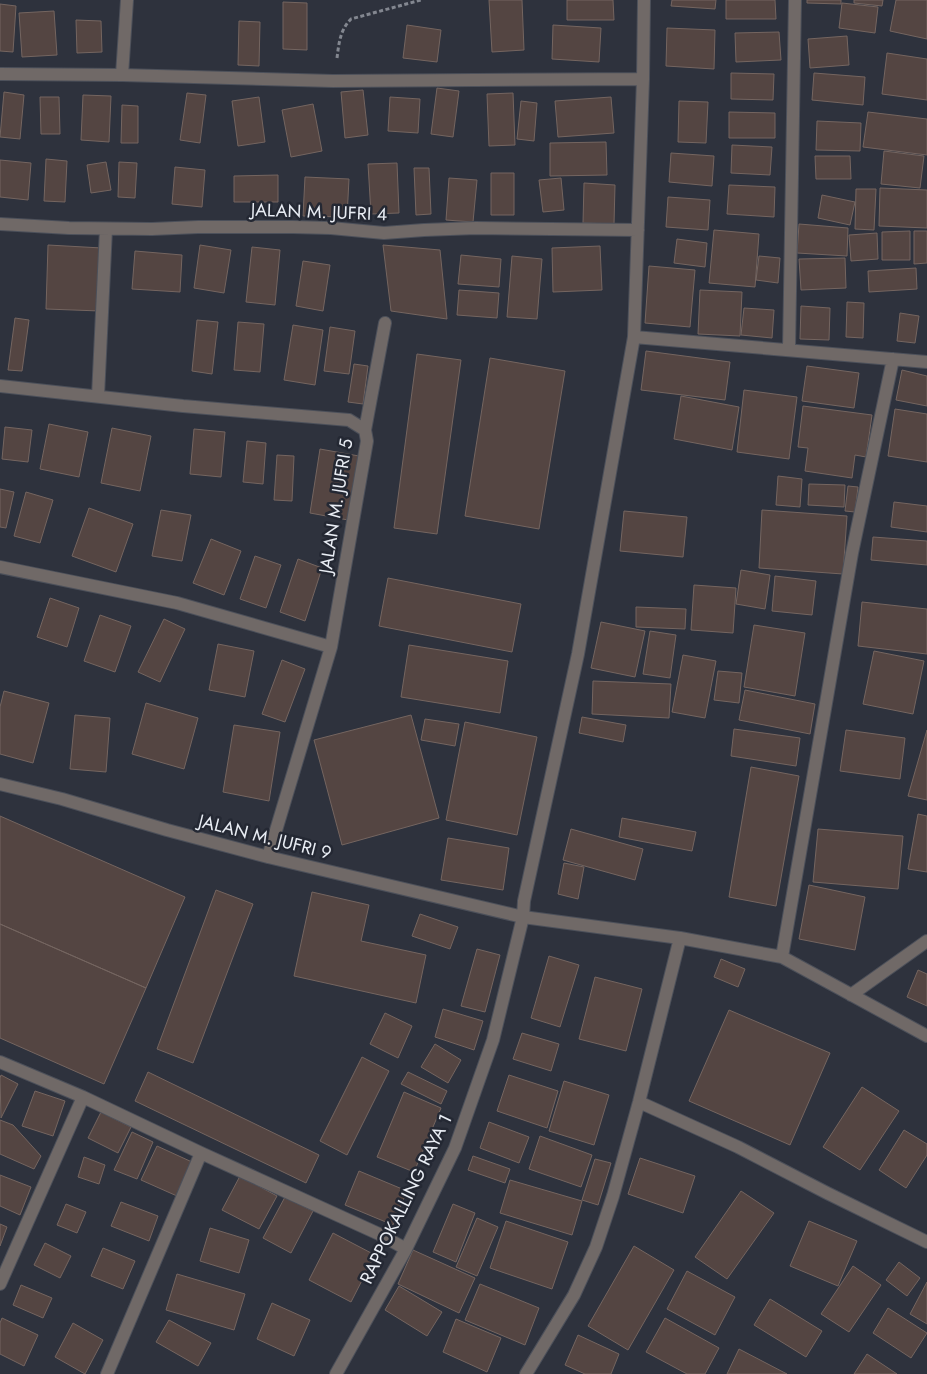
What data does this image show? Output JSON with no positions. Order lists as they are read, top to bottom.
{
  "streets": {
    "street": [
      "JALAN M. JUFRI 4",
      "JALAN M. JUFRI 5",
      "JALAN M. JUFRI 9",
      "RAPPOKALLING RAYA 1"
    ]
  },
  "crossings": [
    ["JALAN M. JUFRI 4", "RAPPOKALLING RAYA 1"],
    ["JALAN M. JUFRI 5", "JALAN M. JUFRI 9"],
    ["JALAN M. JUFRI 9", "RAPPOKALLING RAYA 1"]
  ]
}
